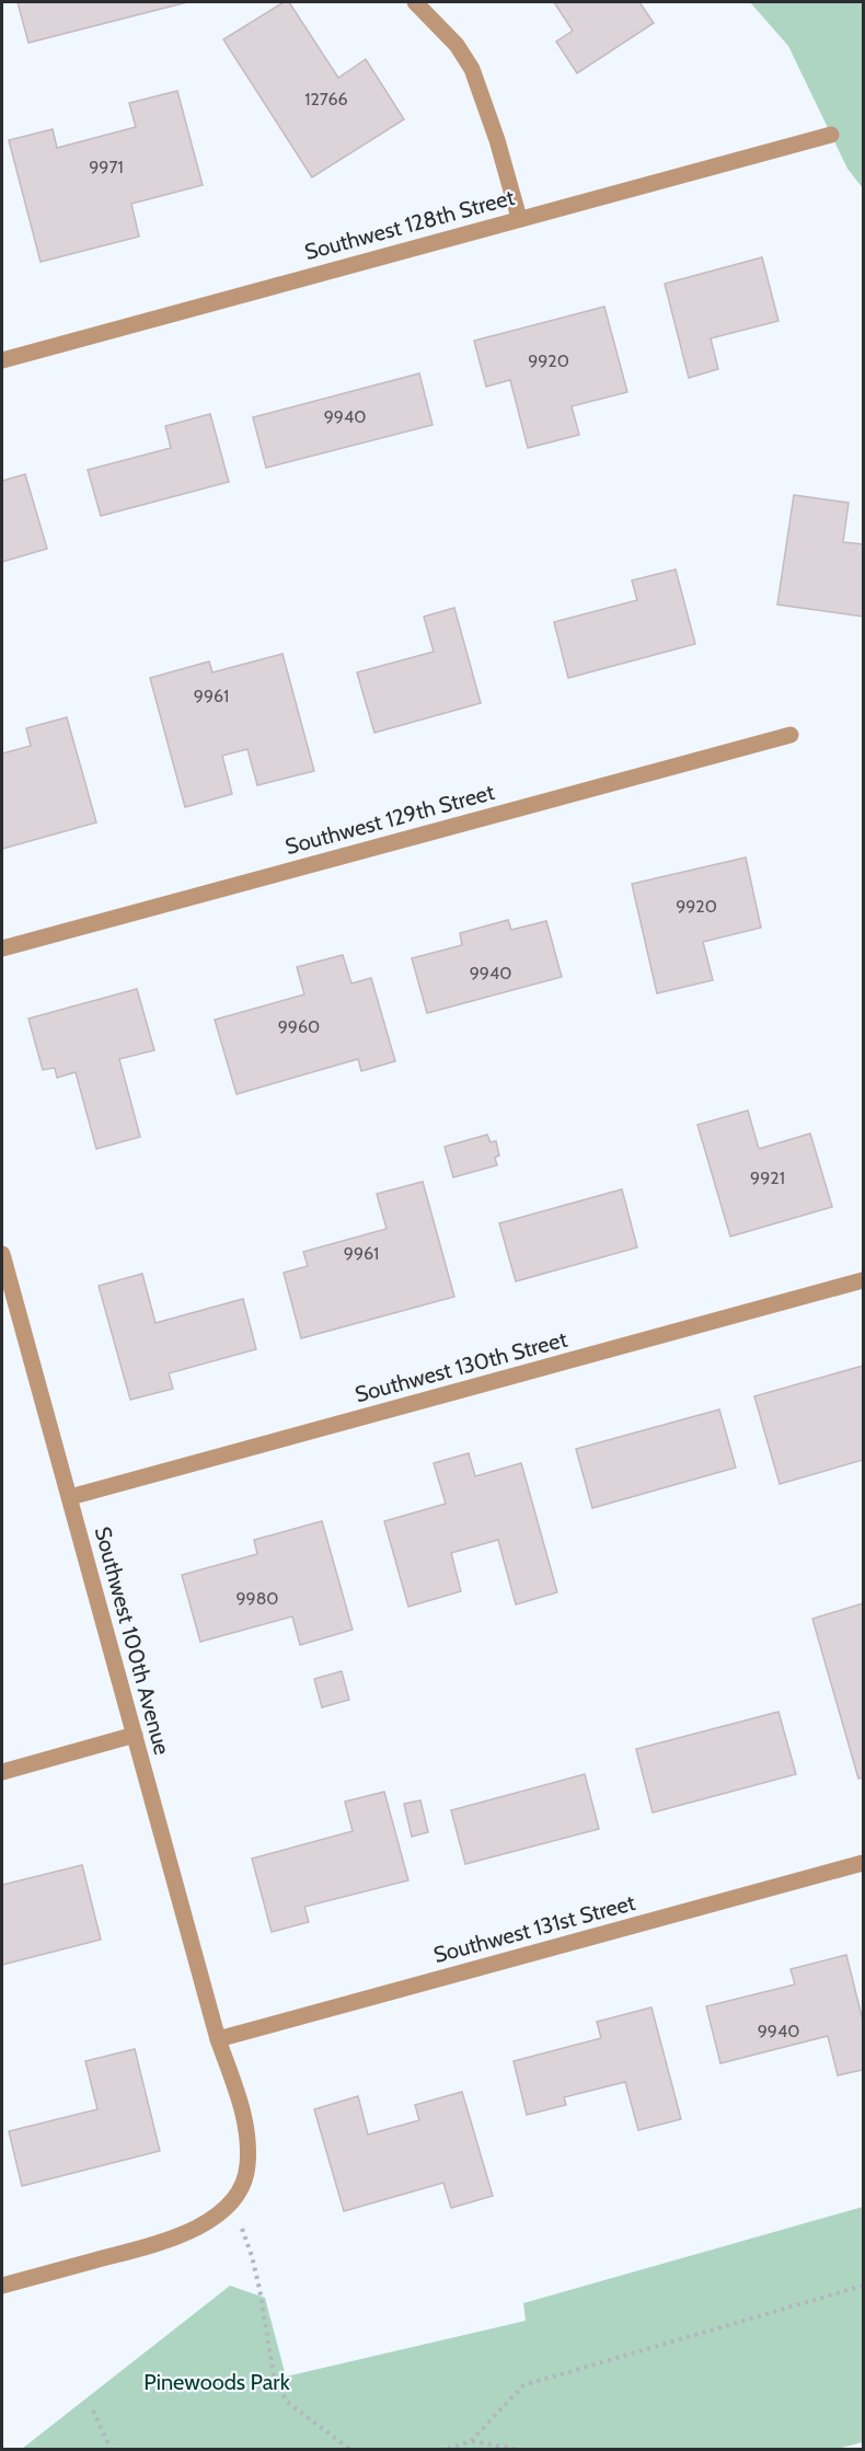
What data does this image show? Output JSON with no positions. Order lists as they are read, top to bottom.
{
  "streets": {
    "street": [
      "Southwest 128th Street",
      "Southwest 129th Street",
      "Southwest 130th Street",
      "Southwest 100th Avenue",
      "Southwest 131st Street"
    ]
  },
  "crossings": [
    ["Southwest 130th Street", "Southwest 100th Avenue"],
    ["Southwest 100th Avenue", "Southwest 131st Street"]
  ],
  "parks": ["Pinewoods Park"],
  "house_numbers": [
    "12766",
    "9971",
    "9920",
    "9940",
    "9961",
    "9920",
    "9940",
    "9960",
    "9921",
    "9961",
    "9980",
    "9940"
  ]
}
